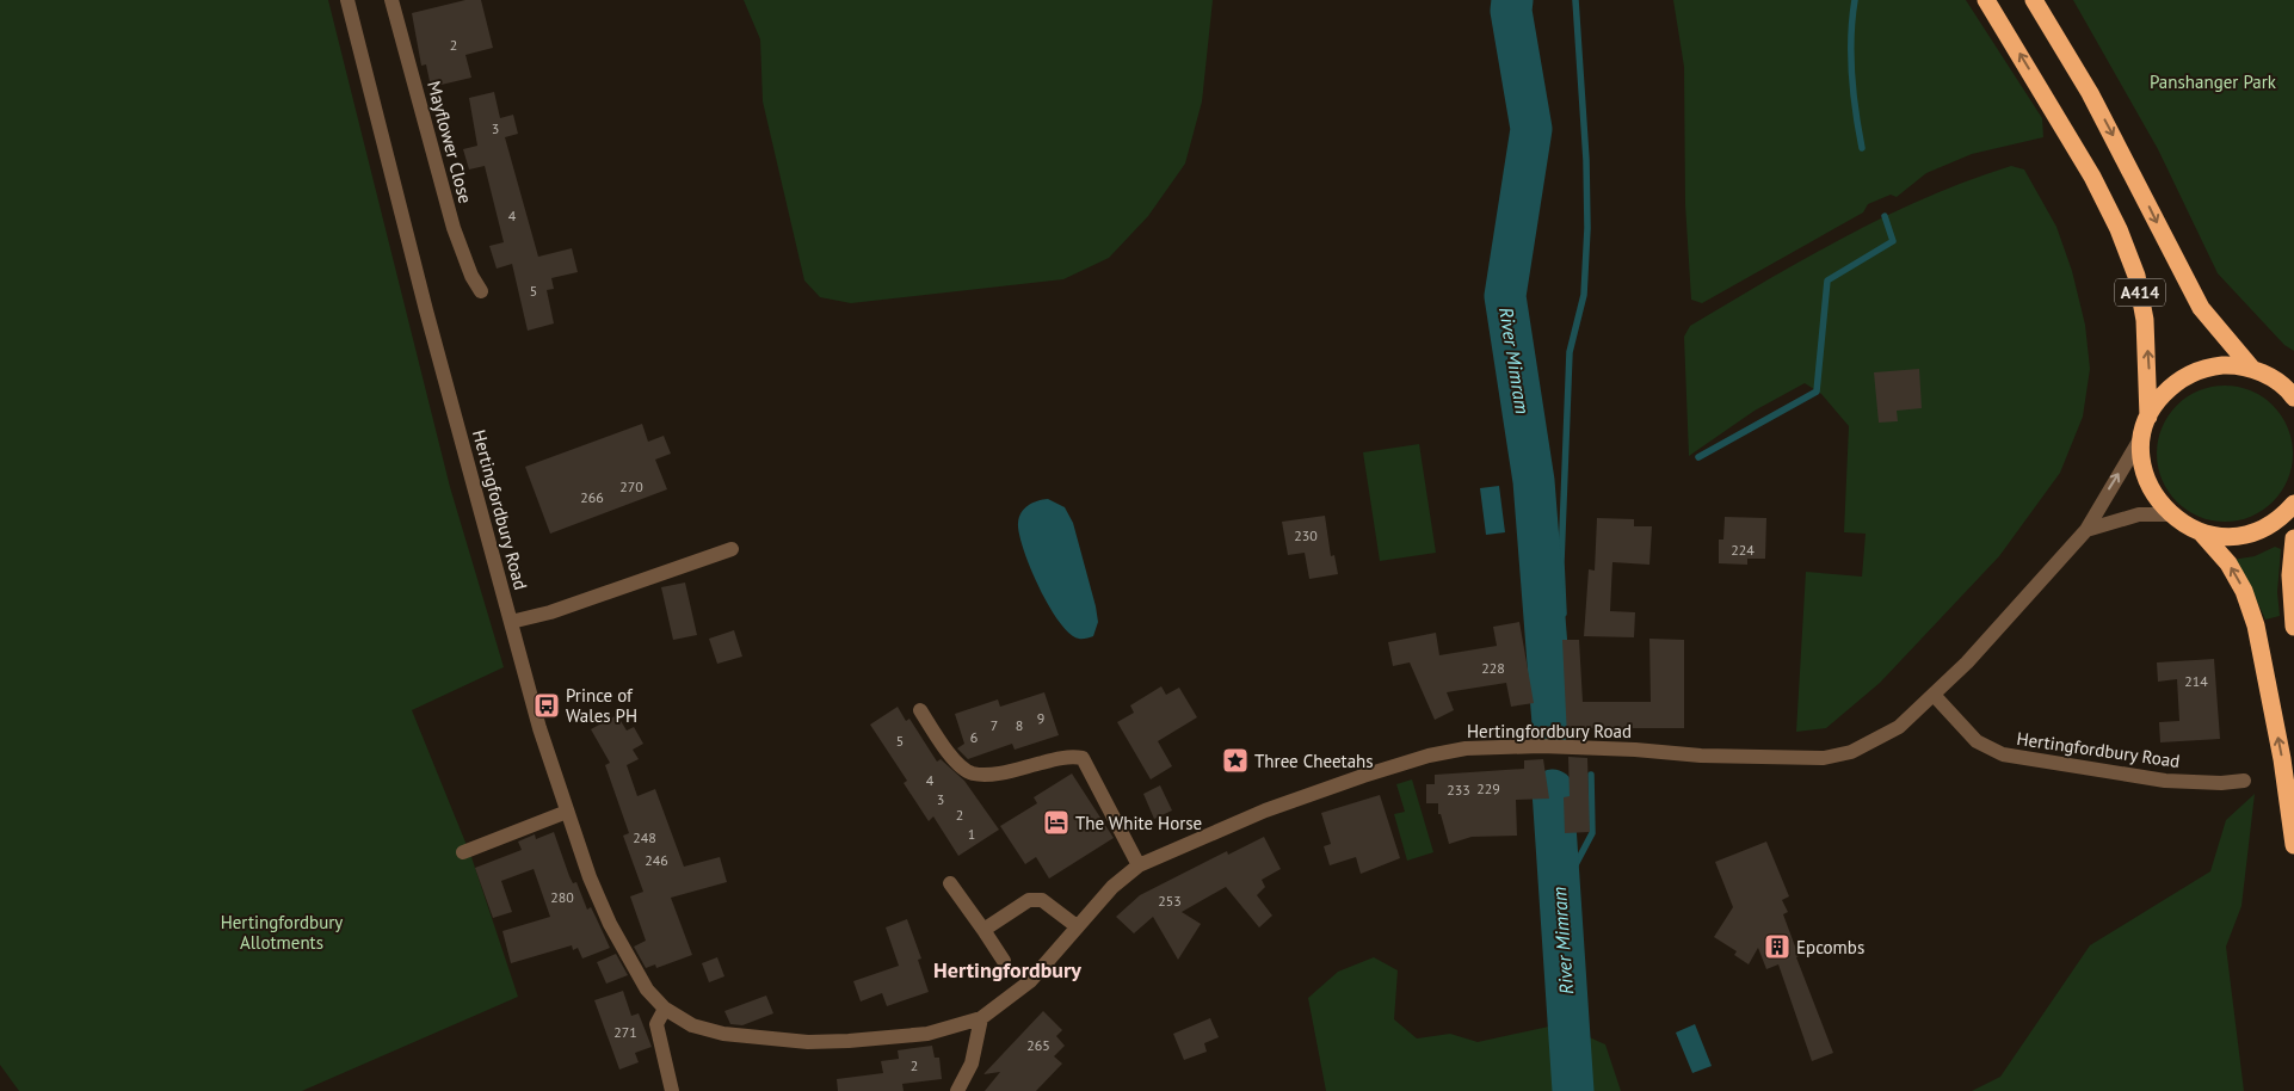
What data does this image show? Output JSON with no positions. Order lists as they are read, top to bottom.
{
  "streets": {
    "highway": ["A414"],
    "street": ["Mayflower Close", "Hertingfordbury Road"]
  },
  "crossings": [
    ["A414", "Hertingfordbury Road"]
  ],
  "districts": ["Hertingfordbury"],
  "water": ["River Mimram"],
  "parks": ["Panshanger Park", "Hertingfordbury Allotments"],
  "places": {
    "bus stop": ["Prince of Wales PH"],
    "place": ["Three Cheetahs"],
    "hotel": ["The White Horse"],
    "building": ["Epcombs"]
  },
  "house_numbers": [
    "2",
    "3",
    "4",
    "5",
    "270",
    "266",
    "230",
    "224",
    "228",
    "214",
    "9",
    "7",
    "8",
    "6",
    "5",
    "4",
    "229",
    "233",
    "3",
    "2",
    "1",
    "248",
    "246",
    "280",
    "253",
    "271",
    "265",
    "2"
  ]
}
